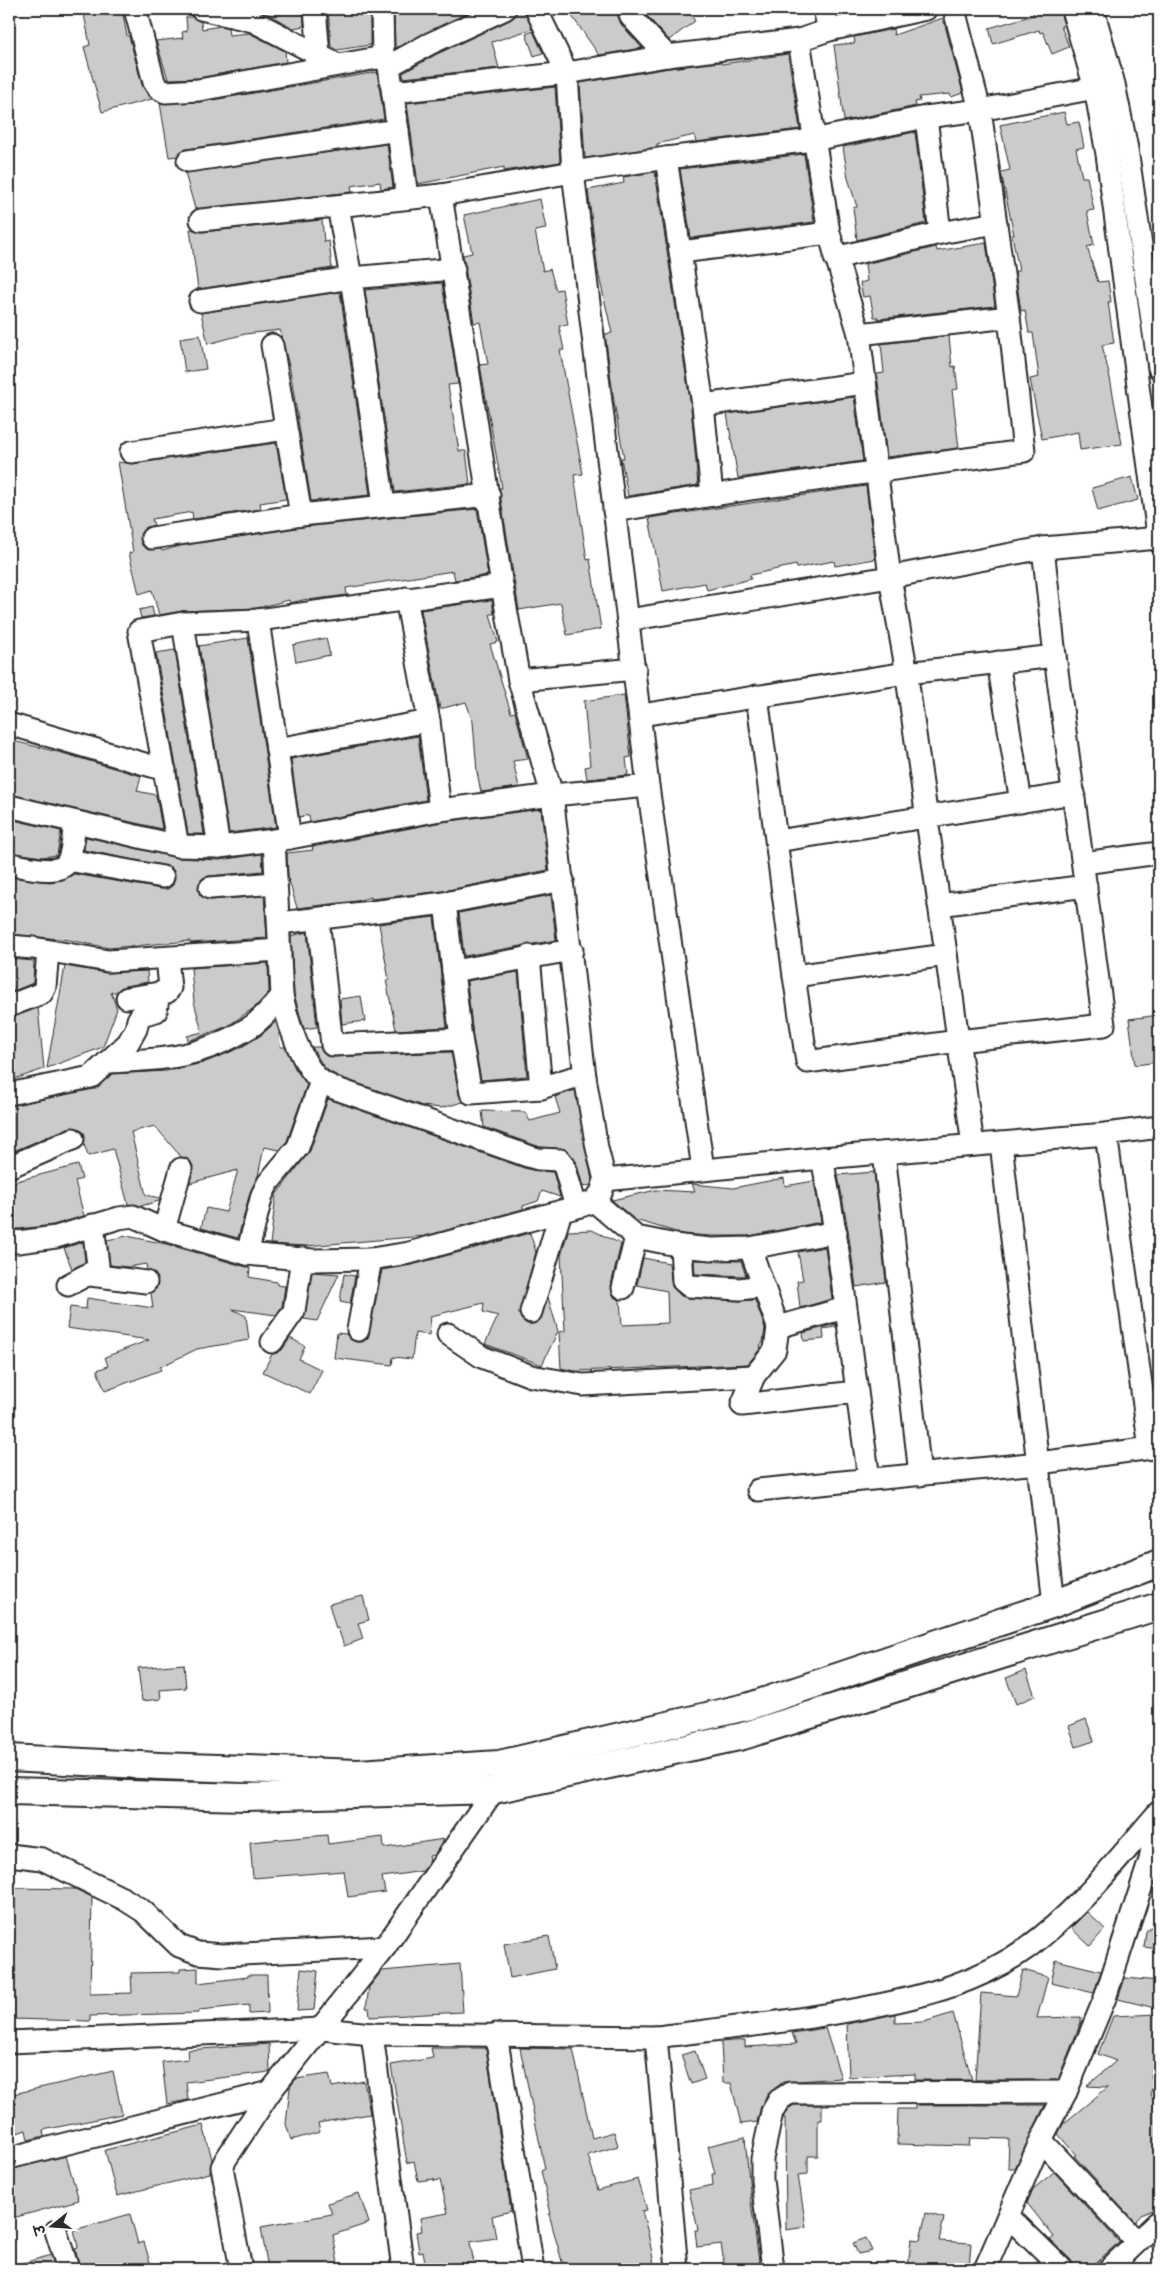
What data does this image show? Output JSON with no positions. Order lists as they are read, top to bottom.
{
  "north": "left"
}
